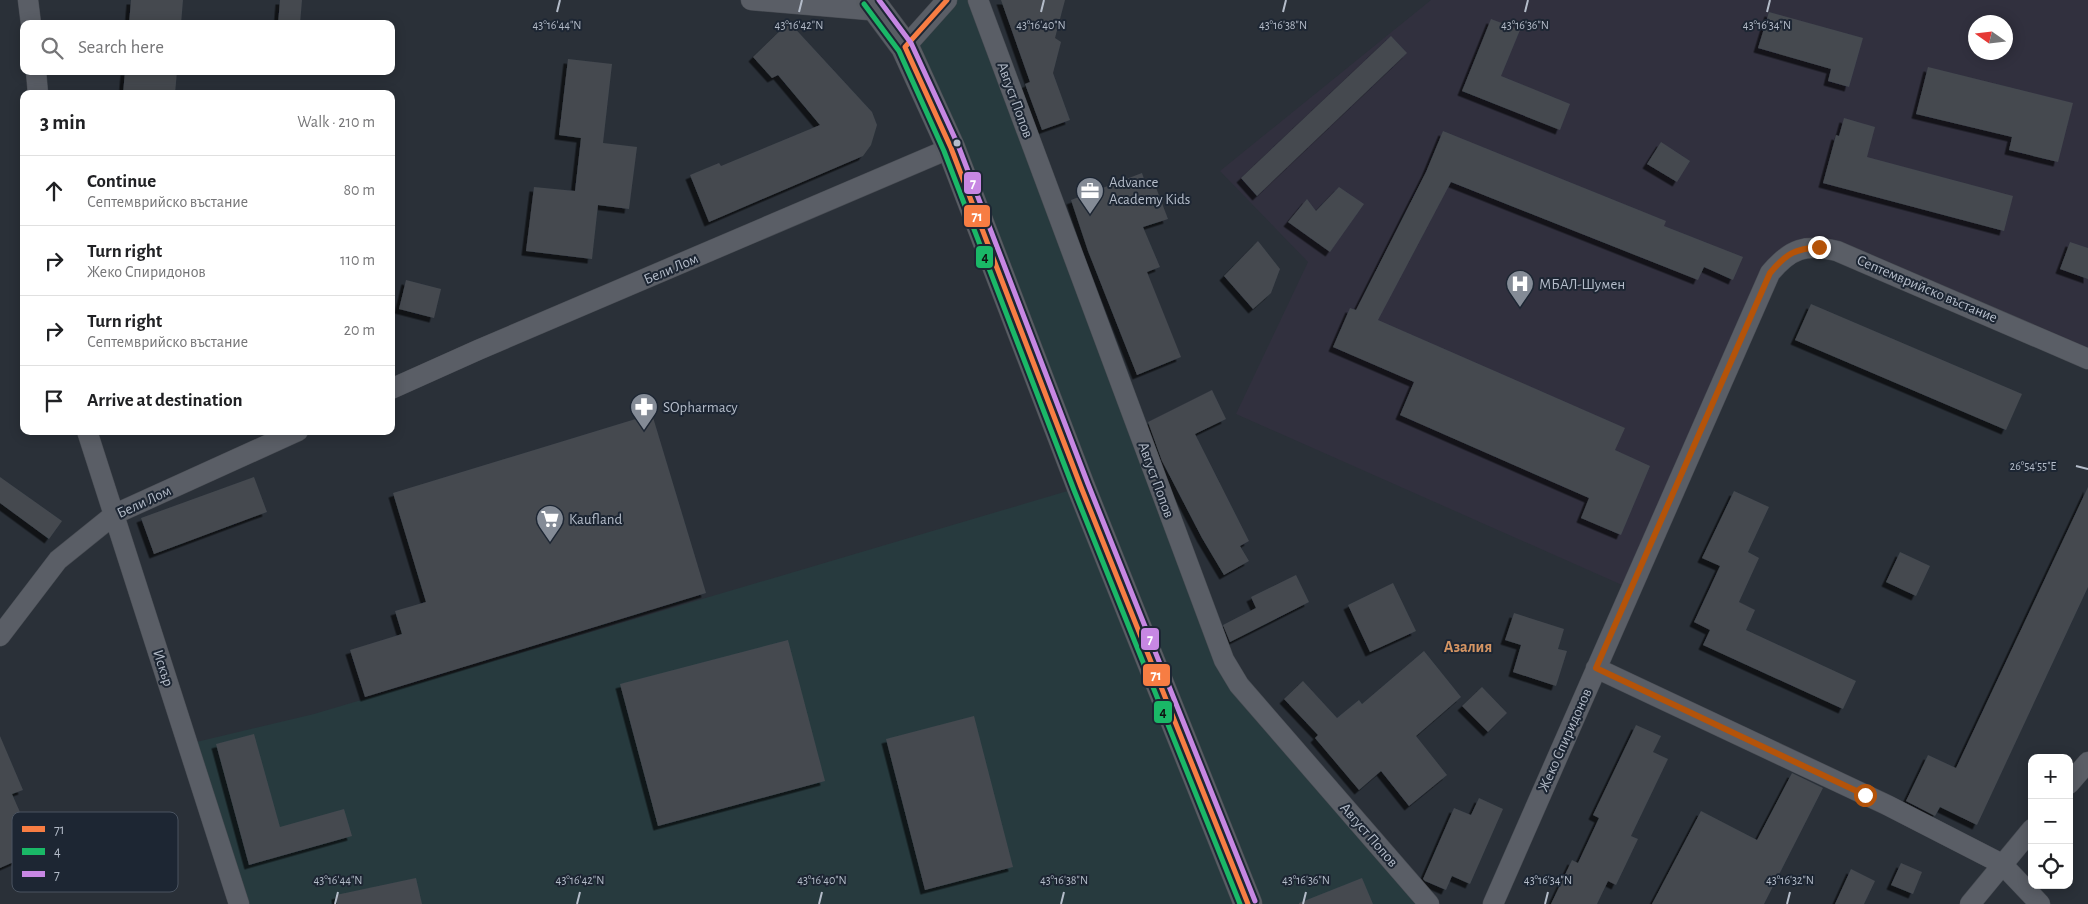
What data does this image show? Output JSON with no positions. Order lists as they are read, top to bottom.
{
  "streets": {
    "street": [
      "Август Попов",
      "Бели Лом",
      "Септемврийско въстание",
      "Искър",
      "Жеко Спиридонов"
    ]
  },
  "crossings": [
    ["Бели Лом", "Искър"],
    ["Септемврийско въстание", "Жеко Спиридонов"]
  ],
  "districts": ["Азалия"],
  "places": {
    "office": ["Advance Academy Kids"],
    "hospital": ["МБАЛ-Шумен"],
    "pharmacy": ["SOpharmacy"],
    "supermarket": ["Kaufland"]
  },
  "lines": ["transit line 71", "transit line 7", "transit line 4"],
  "legend": ["71", "4", "7"],
  "north": "left",
  "page": {
    "search": "Search here",
    "heading": ["3 min", "Walk · 210 m"],
    "list": [
      ["Continue", "Септемврийско въстание", "80 m"],
      ["Turn right", "Жеко Спиридонов", "110 m"],
      ["Turn right", "Септемврийско въстание", "20 m"],
      "Arrive at destination"
    ],
    "map_buttons": ["+", "−"]
  },
  "coordinates": [
    "43°16'44\"N",
    "43°16'42\"N",
    "43°16'40\"N",
    "43°16'38\"N",
    "43°16'36\"N",
    "43°16'34\"N",
    "26°54'55\"E",
    "43°16'32\"N"
  ]
}
